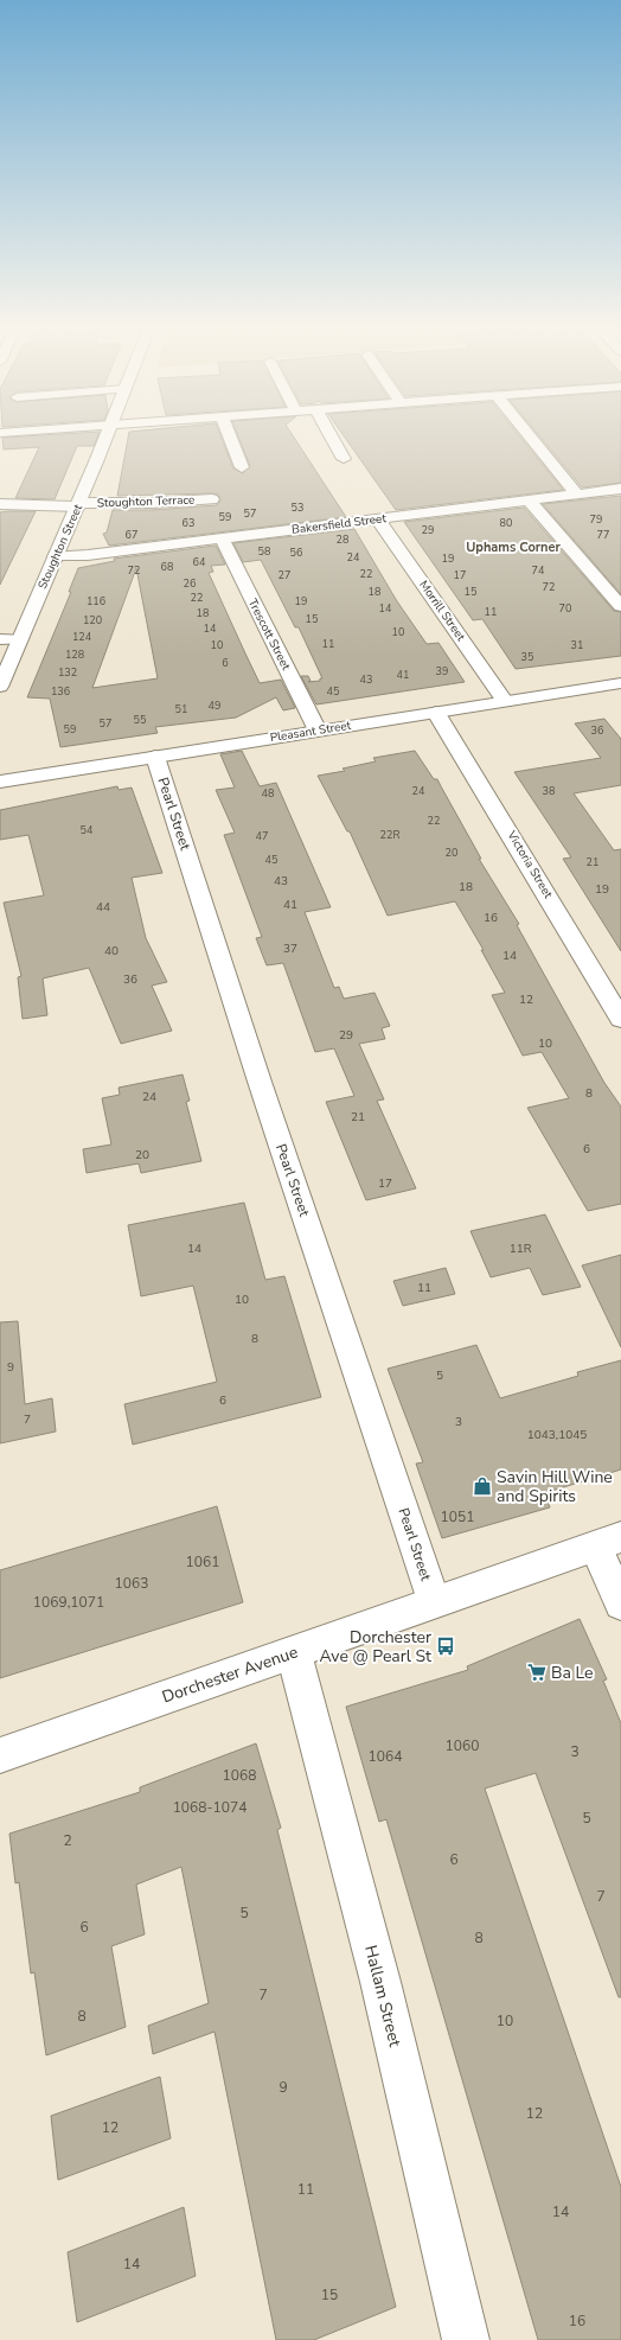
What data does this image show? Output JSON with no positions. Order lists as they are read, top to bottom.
{
  "streets": {
    "street": [
      "Stoughton Terrace",
      "Bakersfield Street",
      "Stoughton Street",
      "Morrill Street",
      "Trescott Street",
      "Pleasant Street",
      "Pearl Street",
      "Victoria Street",
      "Dorchester Avenue",
      "Hallam Street"
    ]
  },
  "crossings": [
    ["Stoughton Terrace", "Stoughton Street"],
    ["Bakersfield Street", "Stoughton Street"],
    ["Bakersfield Street", "Morrill Street"],
    ["Bakersfield Street", "Trescott Street"],
    ["Morrill Street", "Pleasant Street"],
    ["Trescott Street", "Pleasant Street"],
    ["Pleasant Street", "Pearl Street"],
    ["Pleasant Street", "Victoria Street"],
    ["Pearl Street", "Dorchester Avenue"],
    ["Dorchester Avenue", "Hallam Street"]
  ],
  "districts": ["Uphams Corner"],
  "places": {
    "shop": ["Savin Hill Wine and Spirits"],
    "bus stop": ["Dorchester Ave @ Pearl St"],
    "supermarket": ["Ba Le"]
  },
  "house_numbers": [
    "53",
    "57",
    "59",
    "79",
    "63",
    "80",
    "29",
    "67",
    "77",
    "28",
    "58",
    "56",
    "24",
    "19",
    "64",
    "68",
    "72",
    "74",
    "22",
    "27",
    "17",
    "26",
    "72",
    "18",
    "15",
    "22",
    "116",
    "19",
    "14",
    "70",
    "11",
    "18",
    "15",
    "120",
    "14",
    "10",
    "124",
    "11",
    "10",
    "31",
    "128",
    "35",
    "6",
    "39",
    "132",
    "41",
    "43",
    "136",
    "45",
    "49",
    "51",
    "55",
    "57",
    "59",
    "36",
    "24",
    "38",
    "48",
    "22",
    "54",
    "22R",
    "47",
    "20",
    "45",
    "21",
    "43",
    "18",
    "19",
    "41",
    "44",
    "16",
    "37",
    "40",
    "14",
    "36",
    "12",
    "29",
    "10",
    "8",
    "24",
    "21",
    "6",
    "20",
    "17",
    "14",
    "11R",
    "11",
    "10",
    "8",
    "9",
    "5",
    "6",
    "7",
    "3",
    "1043,1045",
    "1051",
    "1061",
    "1063",
    "1069,1071",
    "1060",
    "3",
    "1064",
    "1068",
    "1068-1074",
    "5",
    "2",
    "6",
    "7",
    "5",
    "6",
    "8",
    "7",
    "8",
    "10",
    "9",
    "12",
    "12",
    "11",
    "14",
    "14",
    "15",
    "16"
  ]
}
